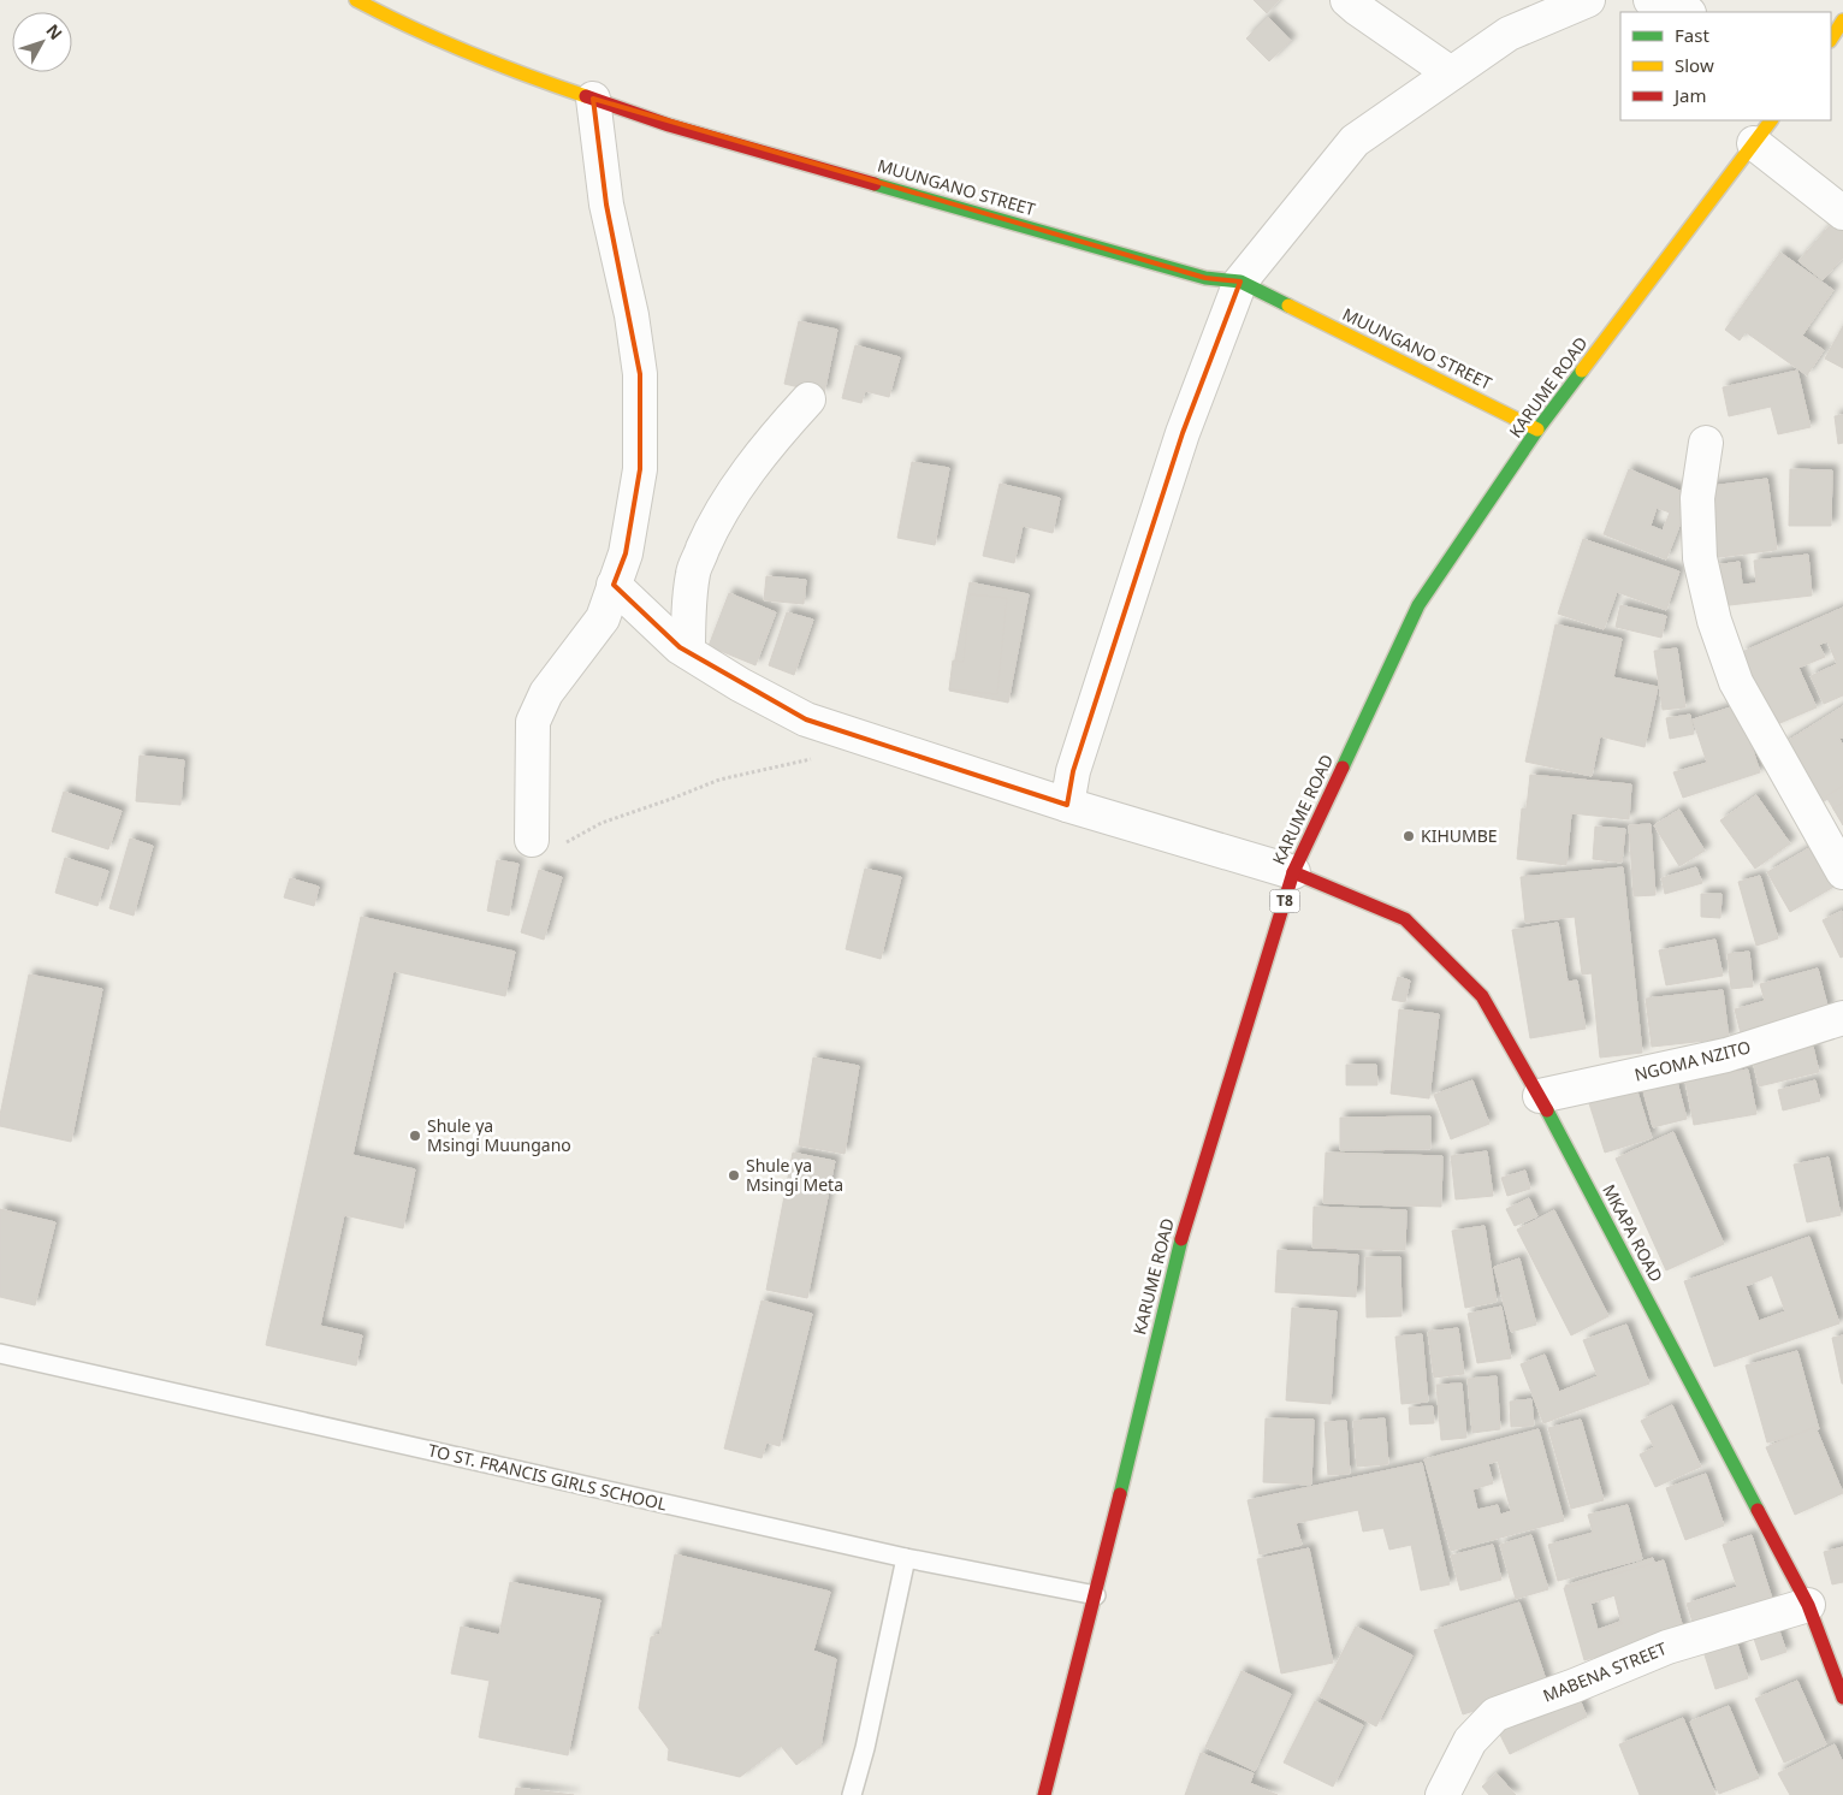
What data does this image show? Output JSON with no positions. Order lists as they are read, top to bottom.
{
  "streets": {
    "main road": [
      "MUUNGANO STREET",
      "KARUME ROAD",
      "T8",
      "MKAPA ROAD"
    ],
    "street": ["NGOMA NZITO", "MABENA STREET"],
    "lane": ["TO ST. FRANCIS GIRLS SCHOOL"]
  },
  "crossings": [
    ["MUUNGANO STREET", "KARUME ROAD"],
    ["KARUME ROAD", "MKAPA ROAD"],
    ["KARUME ROAD", "TO ST. FRANCIS GIRLS SCHOOL"],
    ["NGOMA NZITO", "MKAPA ROAD"],
    ["MKAPA ROAD", "MABENA STREET"]
  ],
  "places": ["KIHUMBE", "Shule ya Msingi Muungano", "Shule ya Msingi Meta"],
  "legend": ["Fast", "Slow", "Jam"],
  "north": "top right"
}
